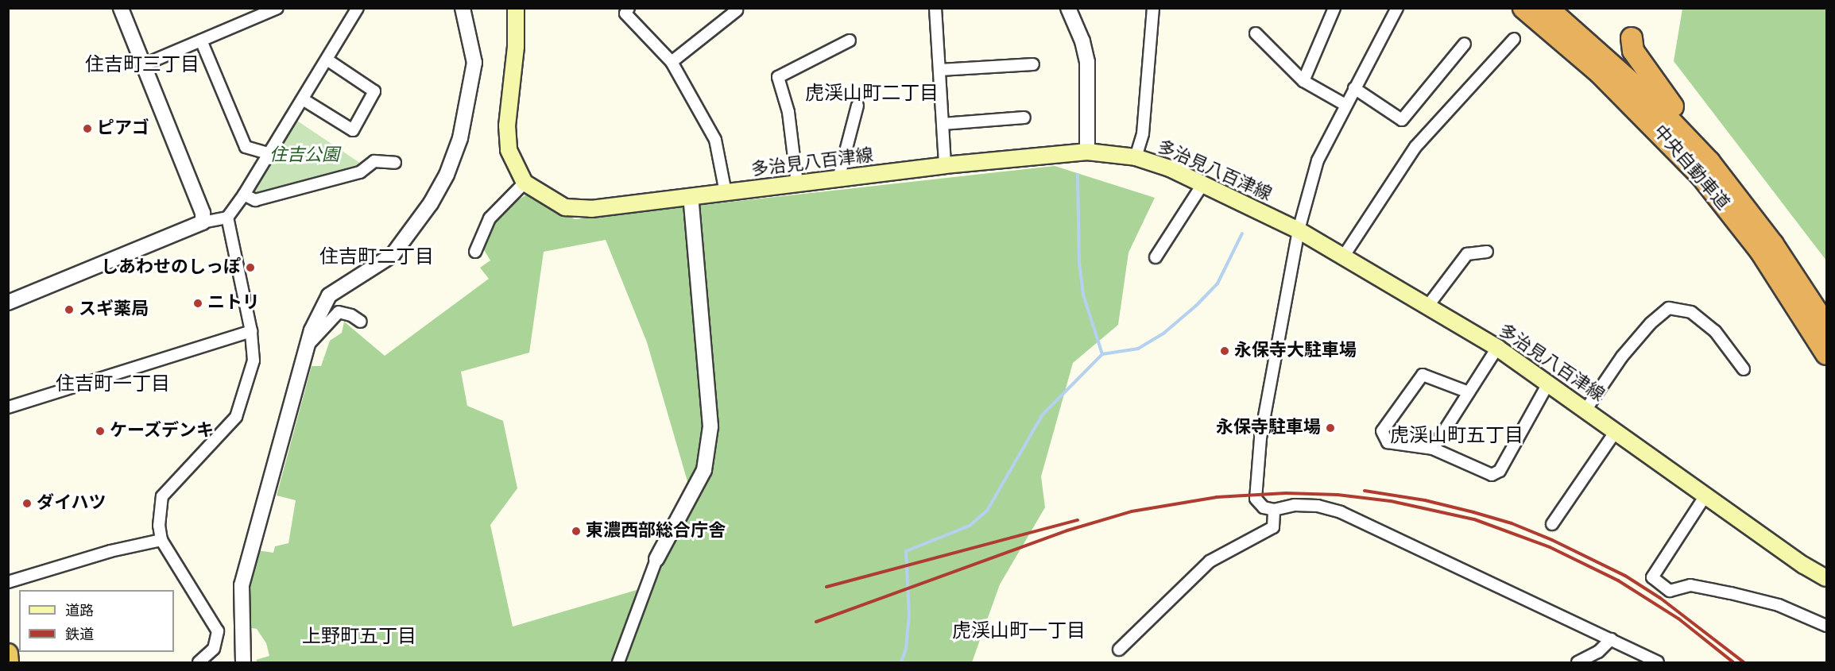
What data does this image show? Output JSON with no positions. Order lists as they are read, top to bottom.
{
  "streets": {
    "highway": ["中央自動車道"],
    "main road": ["多治見八百津線"]
  },
  "districts": [
    "住吉町三丁目",
    "虎渓山町二丁目",
    "住吉町二丁目",
    "住吉町一丁目",
    "虎渓山町五丁目",
    "虎渓山町一丁目",
    "上野町五丁目"
  ],
  "parks": ["住吉公園"],
  "places": [
    "ピアゴ",
    "しあわせのしっぽ",
    "ニトリ",
    "スギ薬局",
    "永保寺大駐車場",
    "永保寺駐車場",
    "ケーズデンキ",
    "ダイハツ",
    "東濃西部総合庁舎"
  ],
  "legend": ["道路", "鉄道"]
}
